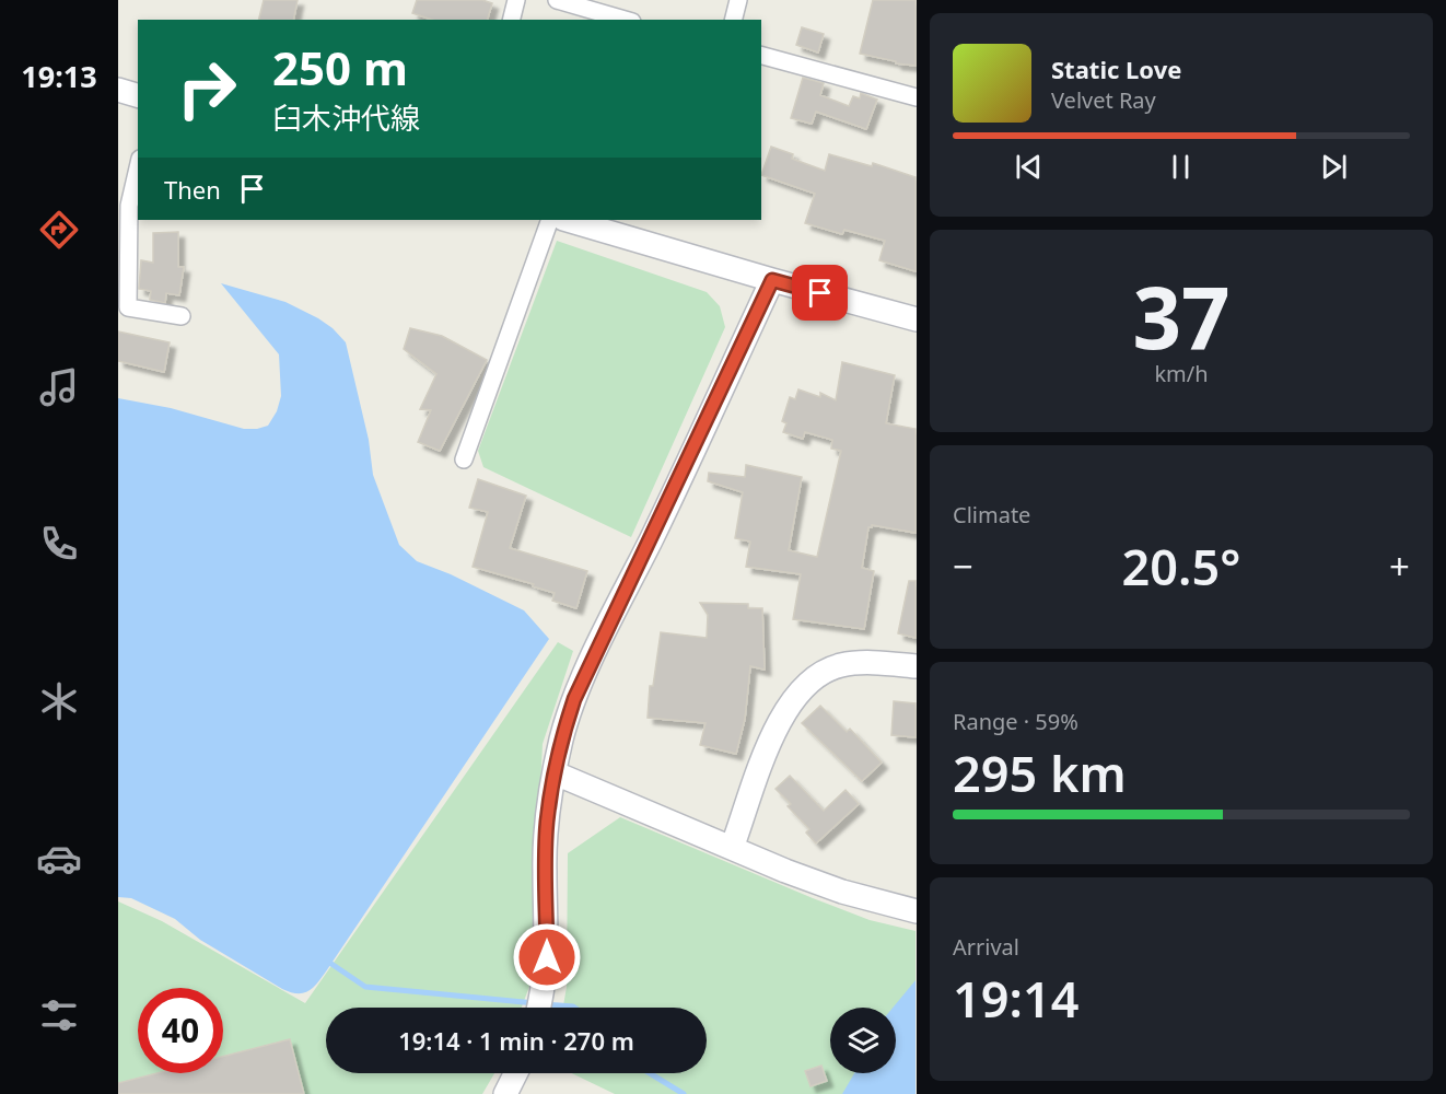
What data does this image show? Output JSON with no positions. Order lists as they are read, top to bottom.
{
  "page": {
    "tabs": "19:13",
    "turn": ["250 m", "臼木沖代線"],
    "song": ["Static Love", "Velvet Ray"],
    "then": "Then",
    "tile": [
      ["37", "km/h"],
      "Climate",
      ["Range · 59%", "295 km"],
      ["Arrival", "19:14"]
    ],
    "heat": ["−", "20.5°", "+"],
    "limit": "40",
    "trip": "19:14 · 1 min · 270 m"
  }
}
